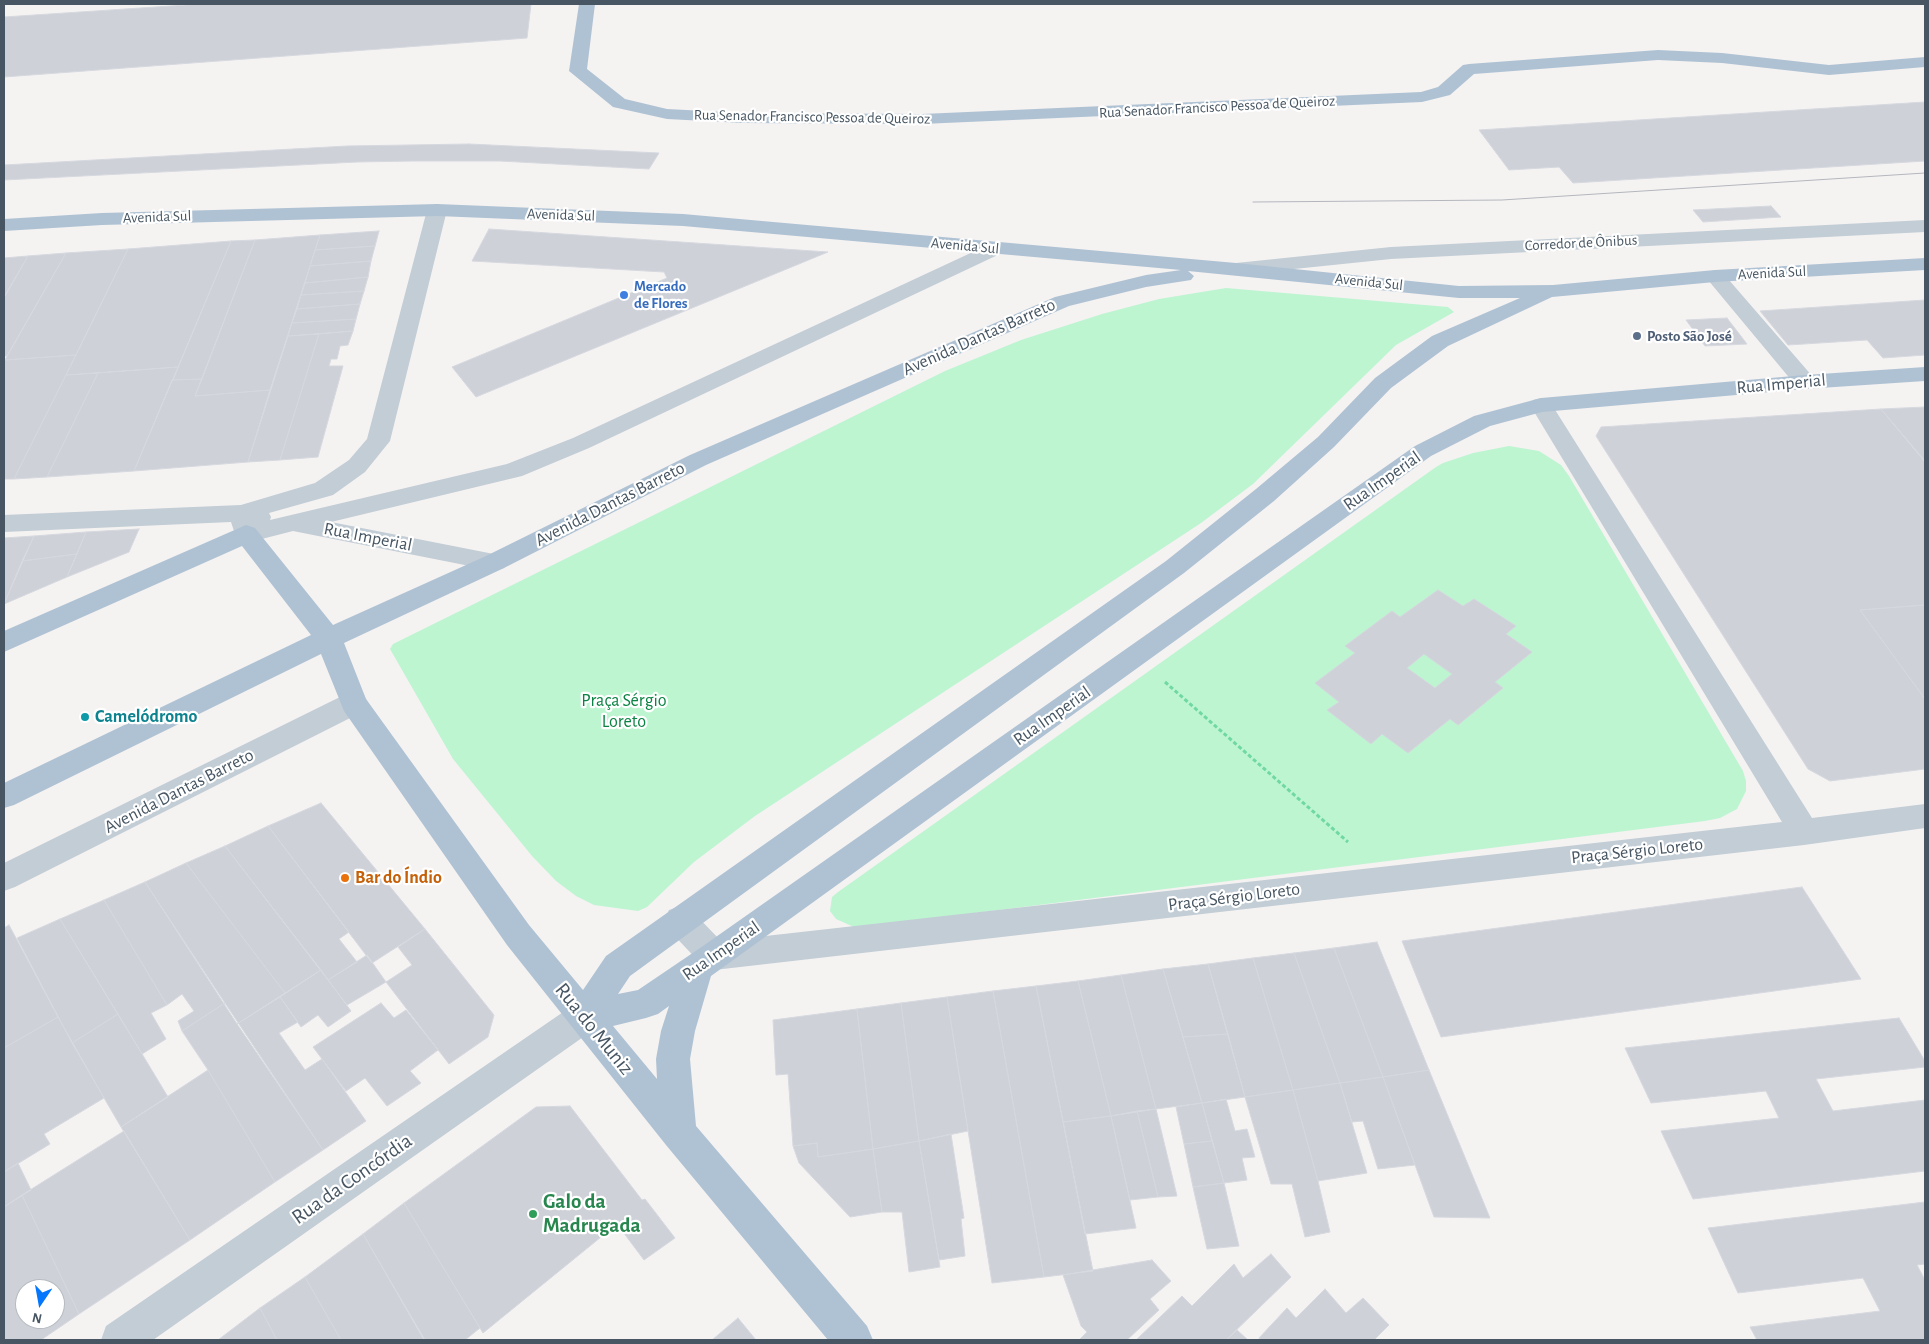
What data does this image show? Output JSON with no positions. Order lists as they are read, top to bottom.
{
  "streets": {
    "main road": [
      "Rua Senador Francisco Pessoa de Queiroz",
      "Avenida Sul",
      "Avenida Dantas Barreto",
      "Rua Imperial",
      "Rua do Muniz"
    ],
    "street": ["Corredor de Ônibus", "Praça Sérgio Loreto", "Rua da Concórdia"]
  },
  "crossings": [
    ["Avenida Sul", "Corredor de Ônibus"],
    ["Avenida Sul", "Avenida Dantas Barreto"],
    ["Corredor de Ônibus", "Avenida Dantas Barreto"],
    ["Avenida Dantas Barreto", "Rua Imperial"],
    ["Avenida Dantas Barreto", "Rua do Muniz"],
    ["Rua Imperial", "Praça Sérgio Loreto"],
    ["Rua Imperial", "Rua do Muniz"],
    ["Rua Imperial", "Rua da Concórdia"],
    ["Rua do Muniz", "Rua da Concórdia"]
  ],
  "parks": ["Praça Sérgio Loreto"],
  "places": [
    "Mercado de Flores",
    "Posto São José",
    "Camelódromo",
    "Bar do Índio",
    "Galo da Madrugada"
  ],
  "north": "bottom"
}
